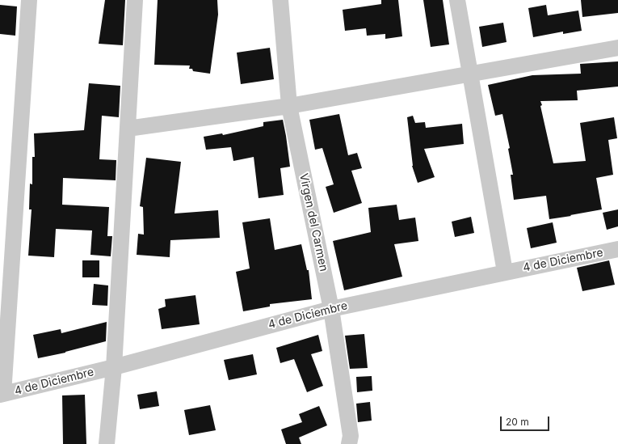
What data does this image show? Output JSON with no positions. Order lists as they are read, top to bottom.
{
  "streets": {
    "street": ["Virgen del Carmen", "4 de Diciembre"]
  },
  "crossings": [
    ["Virgen del Carmen", "4 de Diciembre"]
  ],
  "scale_bar": "20 m"
}
